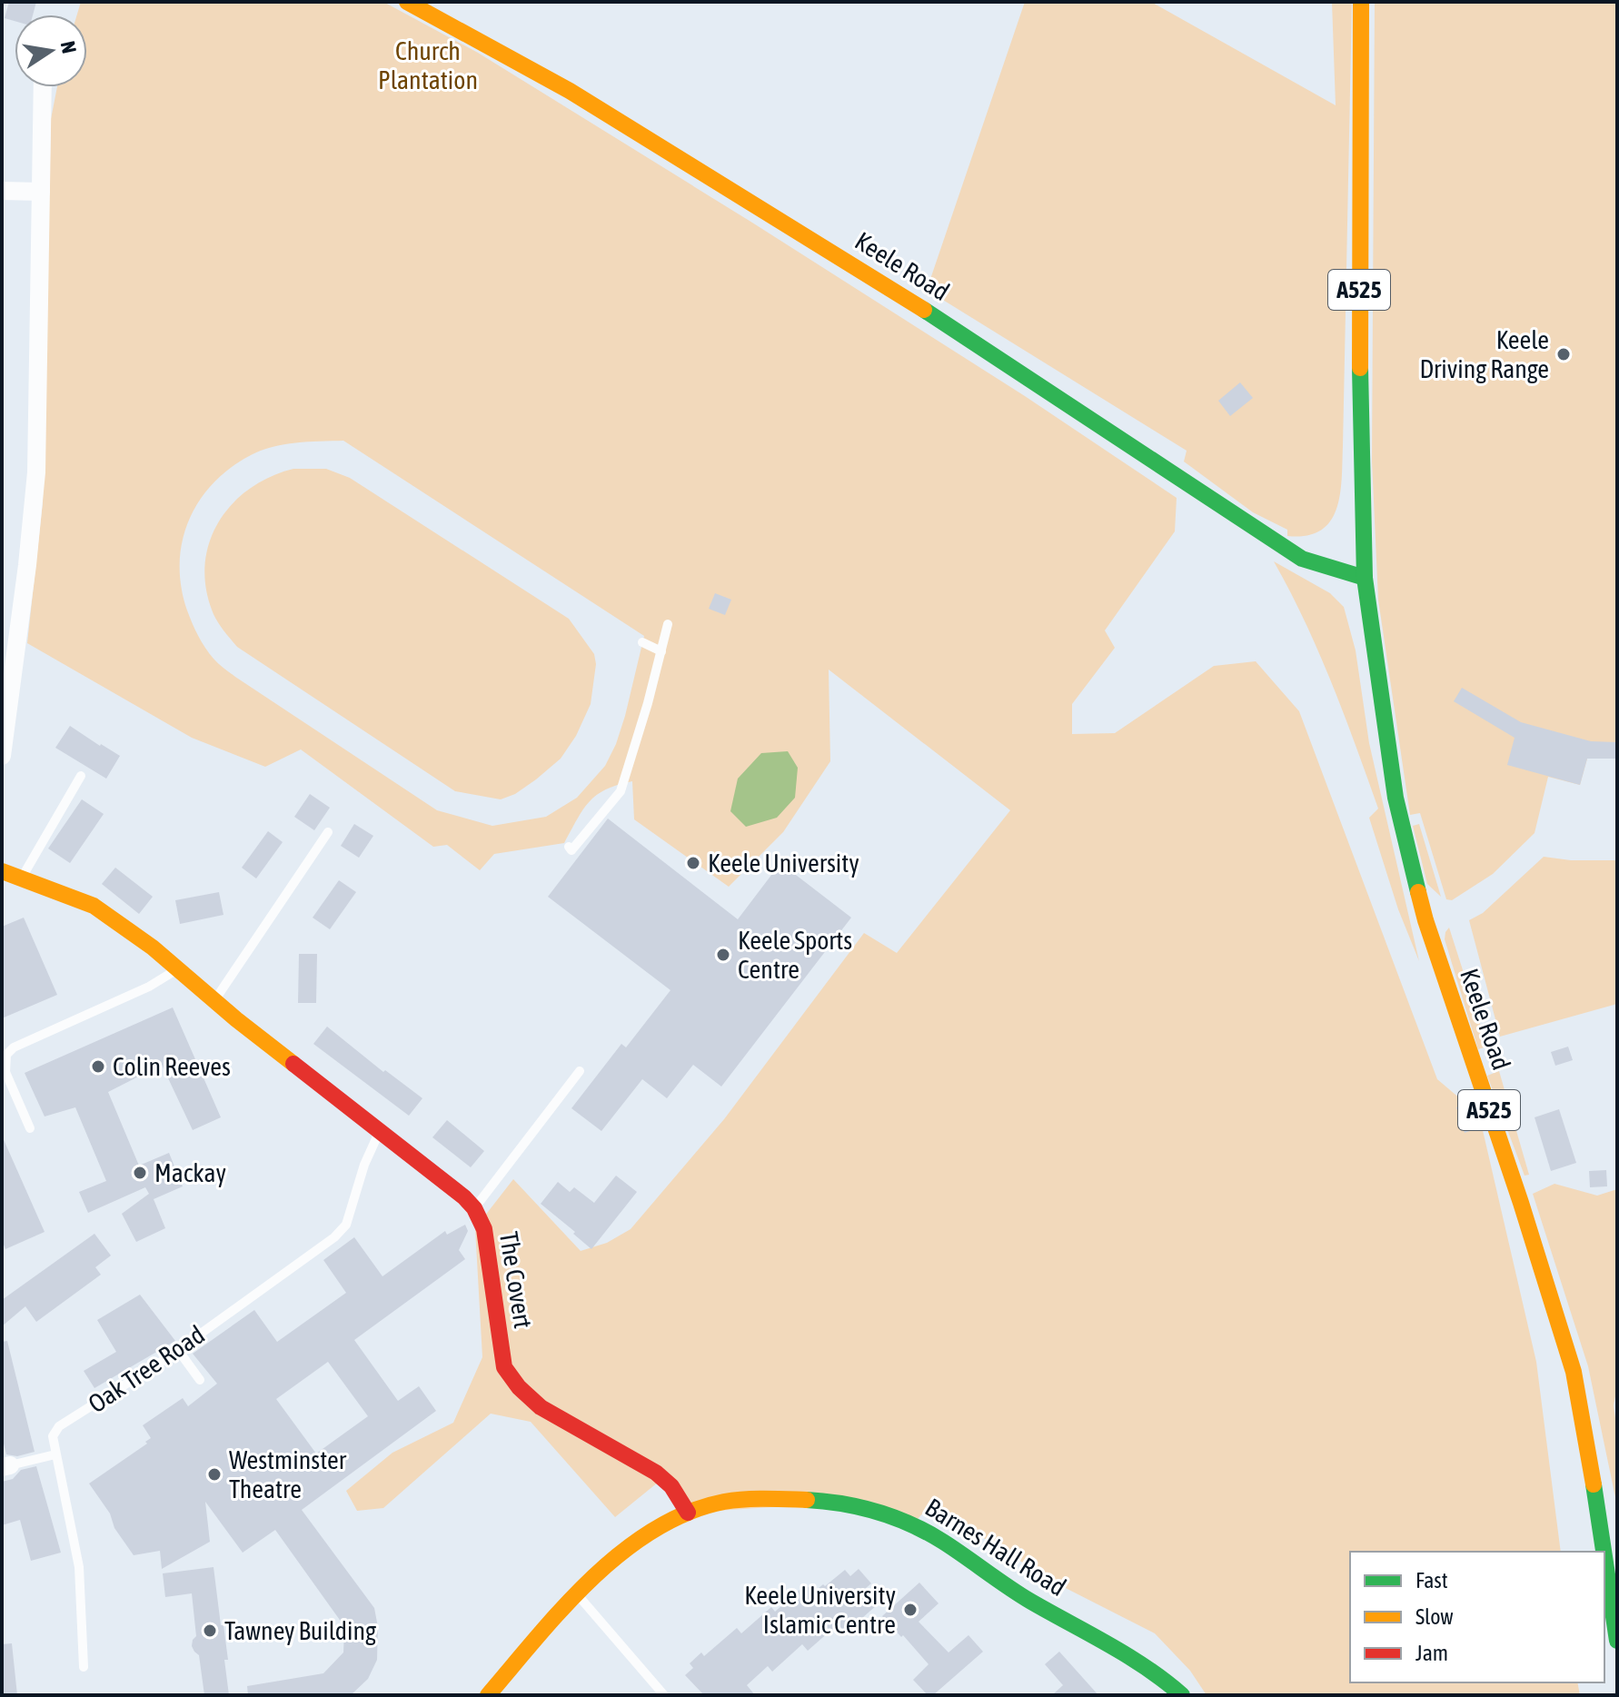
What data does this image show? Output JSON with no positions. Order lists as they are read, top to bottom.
{
  "streets": {
    "street": [
      "Keele Road",
      "A525",
      "The Covert",
      "Barnes Hall Road"
    ],
    "lane": ["Oak Tree Road"]
  },
  "crossings": [
    ["The Covert", "Oak Tree Road"],
    ["The Covert", "Barnes Hall Road"]
  ],
  "parks": ["Church Plantation"],
  "places": [
    "Keele Driving Range",
    "Keele University",
    "Keele Sports Centre",
    "Colin Reeves",
    "Mackay",
    "Westminster Theatre",
    "Keele University Islamic Centre",
    "Tawney Building"
  ],
  "legend": ["Fast", "Slow", "Jam"],
  "north": "right"
}
